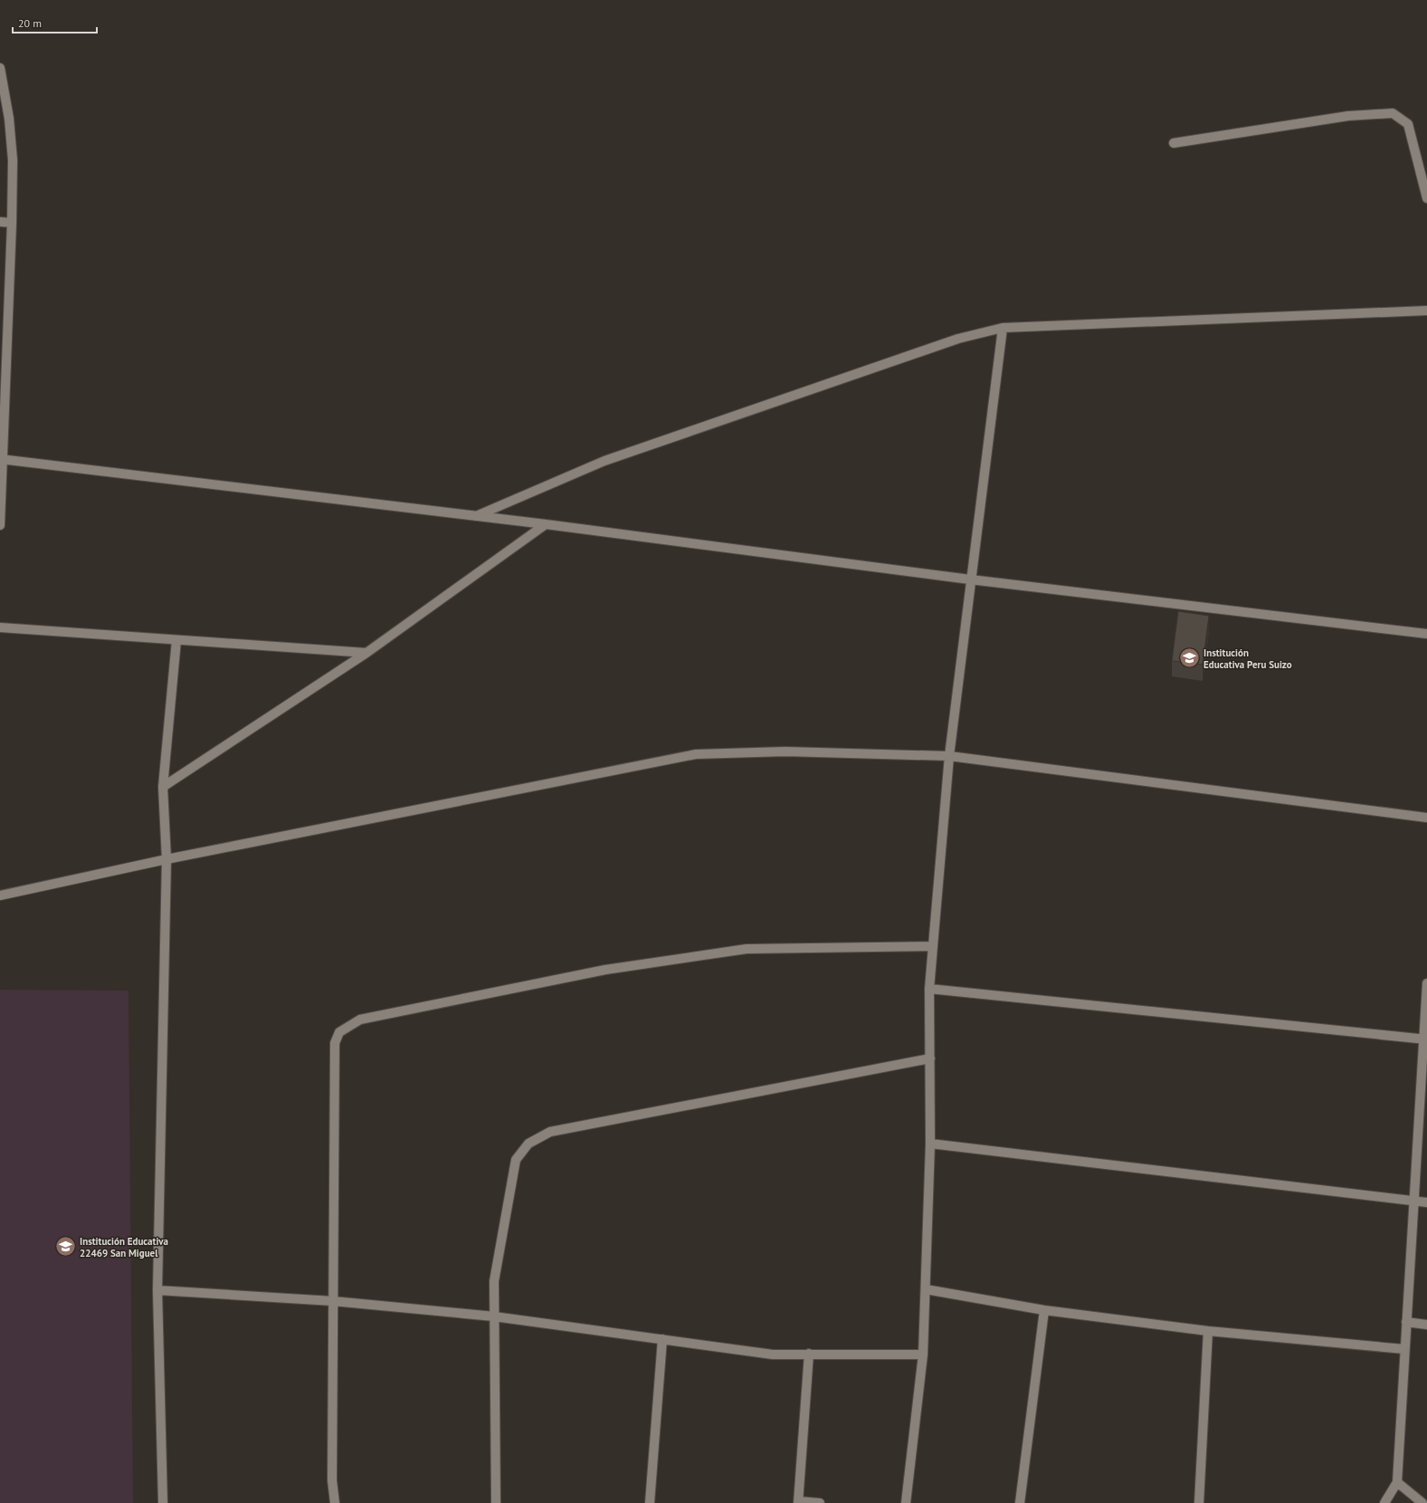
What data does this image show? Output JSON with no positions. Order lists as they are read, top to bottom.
{
  "places": {
    "school or university": ["Institución Educativa Peru Suizo", "Institución Educativa 22469 San Miguel"]
  },
  "scale_bar": "20 m"
}
